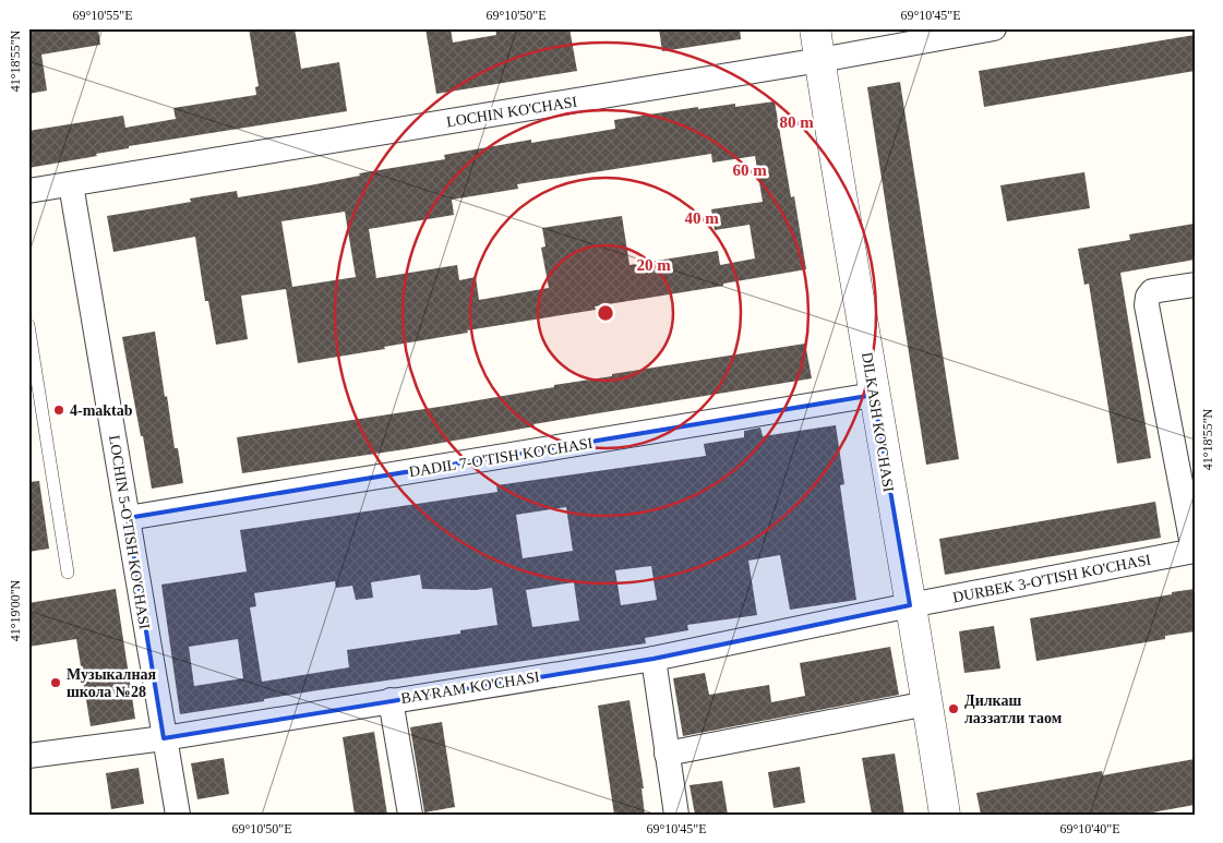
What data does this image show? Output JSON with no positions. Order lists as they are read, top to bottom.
{
  "streets": {
    "street": [
      "LOCHIN KO'CHASI",
      "DILKASH KO'CHASI",
      "DADIL 7-O'TISH KO'CHASI",
      "LOCHIN 5-O'TISH KO'CHASI",
      "DURBEK 3-O'TISH KO'CHASI",
      "BAYRAM KO'CHASI"
    ]
  },
  "crossings": [
    ["LOCHIN KO'CHASI", "DILKASH KO'CHASI"],
    ["LOCHIN KO'CHASI", "LOCHIN 5-O'TISH KO'CHASI"],
    ["DILKASH KO'CHASI", "DADIL 7-O'TISH KO'CHASI"],
    ["DILKASH KO'CHASI", "DURBEK 3-O'TISH KO'CHASI"],
    ["DILKASH KO'CHASI", "BAYRAM KO'CHASI"],
    ["DADIL 7-O'TISH KO'CHASI", "LOCHIN 5-O'TISH KO'CHASI"],
    ["LOCHIN 5-O'TISH KO'CHASI", "BAYRAM KO'CHASI"],
    ["DURBEK 3-O'TISH KO'CHASI", "BAYRAM KO'CHASI"]
  ],
  "places": ["4-maktab", "Музыкалная школа №28", "Дилкаш лаззатли таом"],
  "coordinates": [
    "69°10'55\"E",
    "69°10'50\"E",
    "69°10'45\"E",
    "41°18'55\"N",
    "41°19'00\"N",
    "69°10'40\"E"
  ],
  "rings": [
    "80 m",
    "60 m",
    "40 m",
    "20 m"
  ]
}
